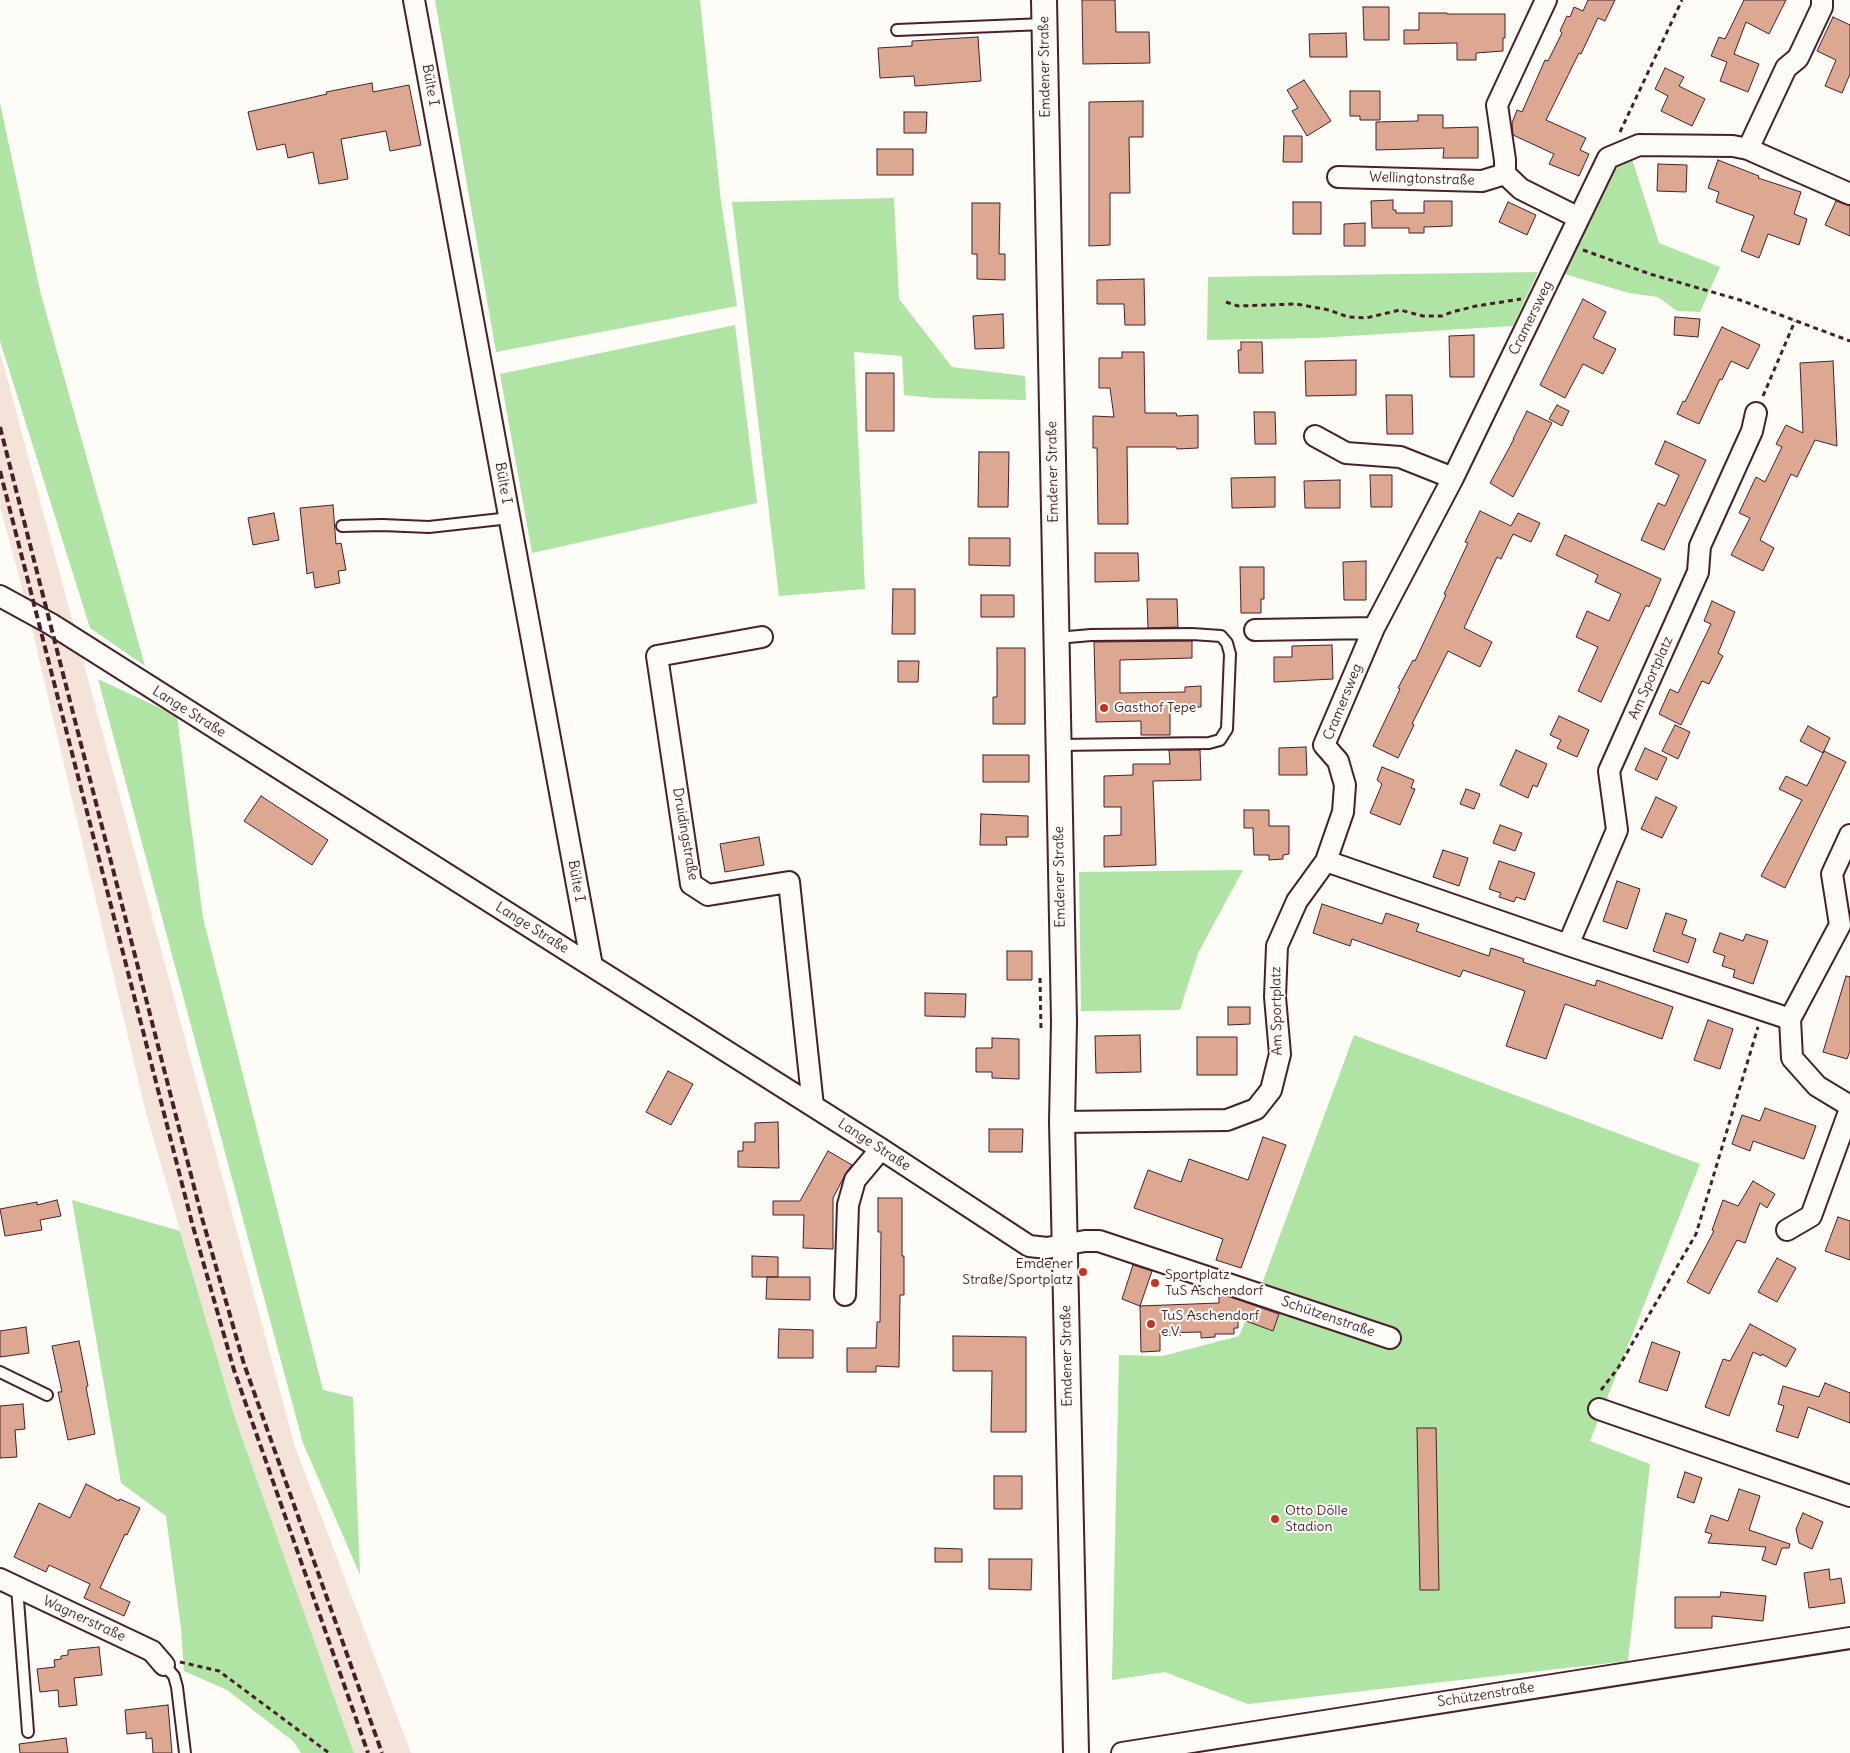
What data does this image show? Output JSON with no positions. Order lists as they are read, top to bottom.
{
  "streets": {
    "street": [
      "Emdener Straße",
      "Bülte I",
      "Wellingtonstraße",
      "Cramersweg",
      "Am Sportplatz",
      "Lange Straße",
      "Druidingstraße",
      "Schützenstraße",
      "Wagnerstraße"
    ]
  },
  "crossings": [
    ["Emdener Straße", "Am Sportplatz"],
    ["Emdener Straße", "Lange Straße"],
    ["Emdener Straße", "Schützenstraße"],
    ["Bülte I", "Lange Straße"],
    ["Cramersweg", "Am Sportplatz"],
    ["Lange Straße", "Druidingstraße"],
    ["Lange Straße", "Schützenstraße"]
  ],
  "places": [
    "Gasthof Tepe",
    "Emdener Straße/Sportplatz",
    "Sportplatz TuS Aschendorf",
    "TuS Aschendorf e.V.",
    "Otto Dölle Stadion"
  ]
}
